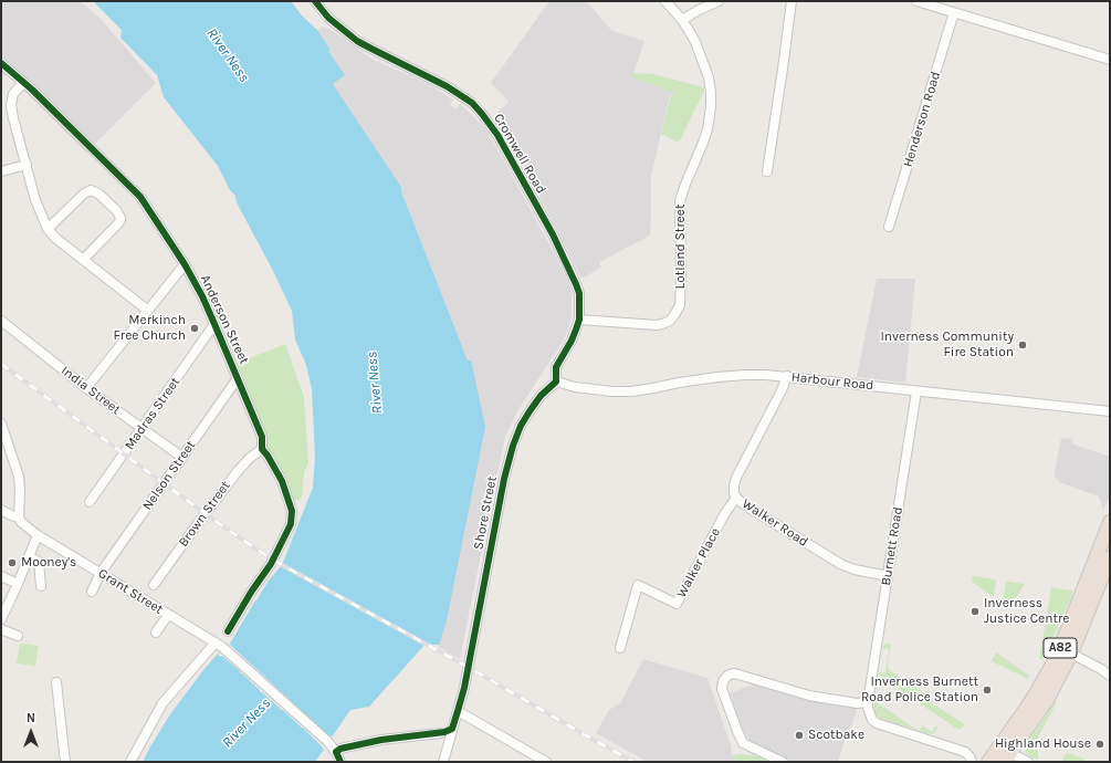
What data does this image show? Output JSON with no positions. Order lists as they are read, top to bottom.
{
  "streets": {
    "highway": ["A82"],
    "street": [
      "Henderson Road",
      "Cromwell Road",
      "Lotland Street",
      "Anderson Street",
      "Harbour Road",
      "India Street",
      "Madras Street",
      "Nelson Street",
      "Shore Street",
      "Brown Street",
      "Walker Road",
      "Burnett Road",
      "Walker Place",
      "Grant Street"
    ]
  },
  "crossings": [
    ["Cromwell Road", "Lotland Street"],
    ["Anderson Street", "Madras Street"],
    ["Anderson Street", "Nelson Street"],
    ["Anderson Street", "Brown Street"],
    ["Harbour Road", "Shore Street"],
    ["Harbour Road", "Walker Road"],
    ["Harbour Road", "Burnett Road"],
    ["India Street", "Madras Street"],
    ["India Street", "Nelson Street"],
    ["Nelson Street", "Grant Street"],
    ["Walker Road", "Burnett Road"],
    ["Walker Road", "Walker Place"]
  ],
  "water": ["River Ness"],
  "places": [
    "Merkinch Free Church",
    "Inverness Community Fire Station",
    "Mooney's",
    "Inverness Justice Centre",
    "Inverness Burnett Road Police Station",
    "Scotbake",
    "Highland House"
  ],
  "north": "top"
}
